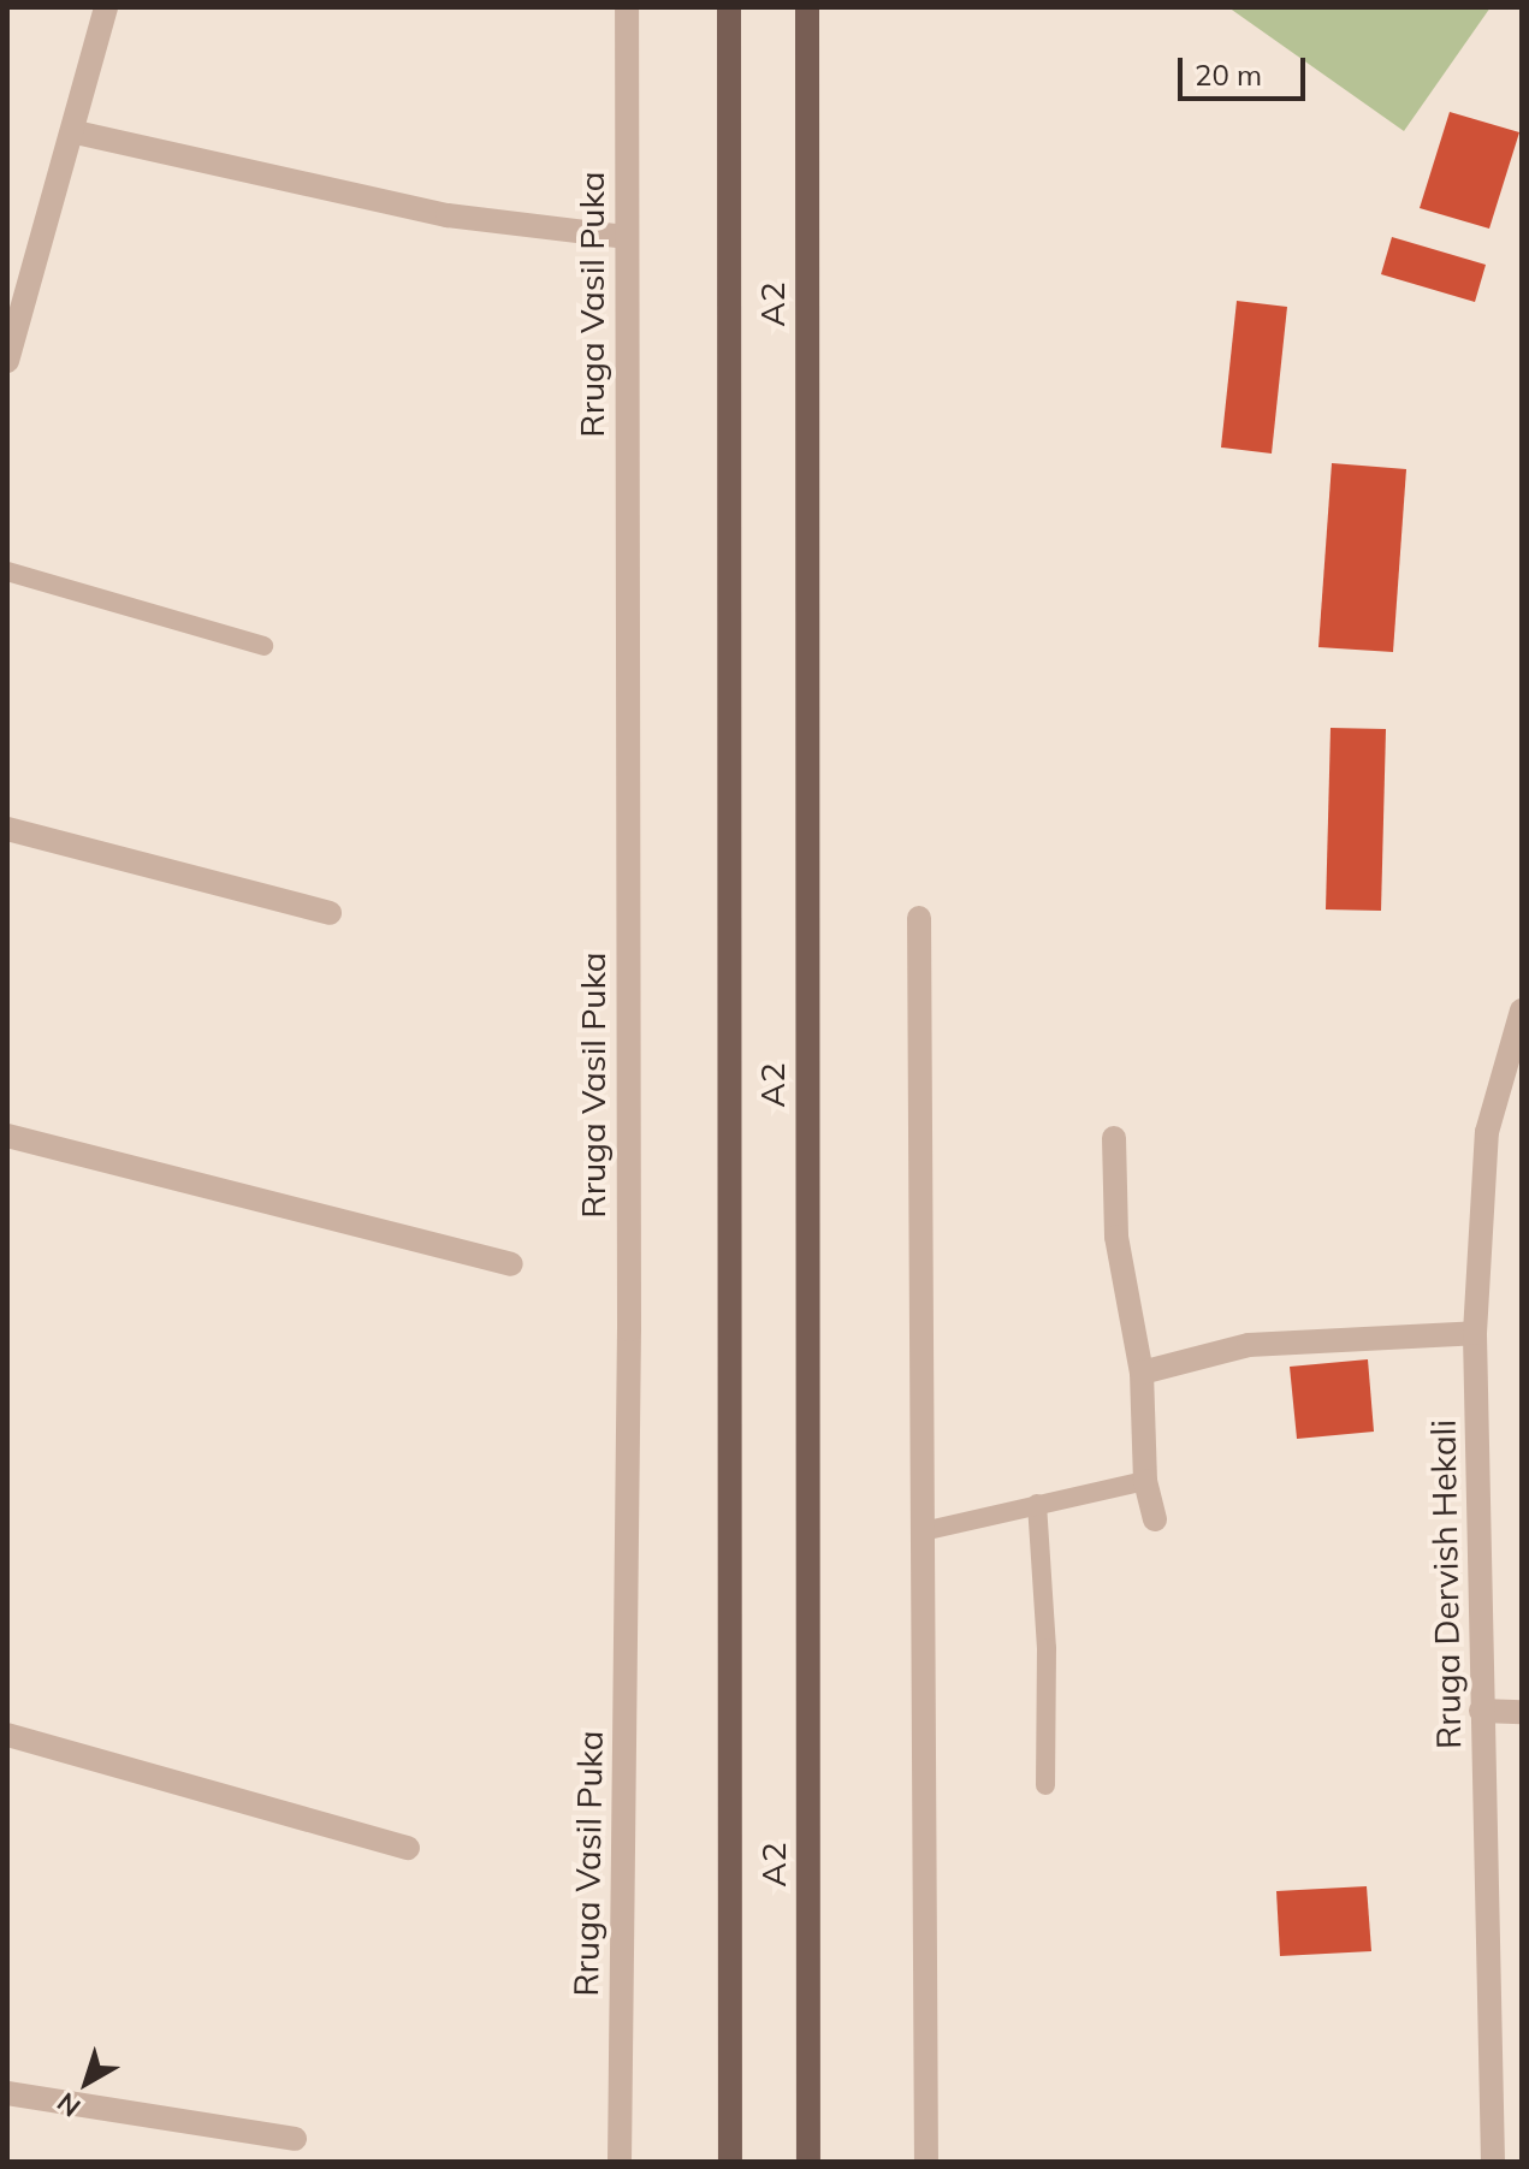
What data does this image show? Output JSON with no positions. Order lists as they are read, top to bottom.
{
  "streets": {
    "main road": ["A2"],
    "street": ["Rruga Vasil Puka", "Rruga Dervish Hekali"]
  },
  "scale_bar": "20 m",
  "north": "bottom left"
}
